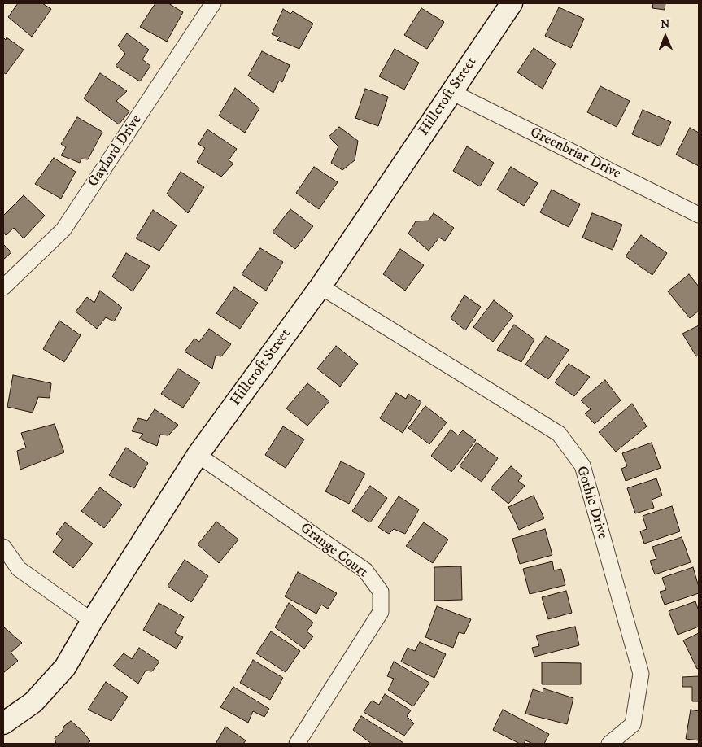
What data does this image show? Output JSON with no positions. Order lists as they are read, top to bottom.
{
  "streets": {
    "street": [
      "Hillcroft Street",
      "Gaylord Drive",
      "Greenbriar Drive",
      "Gothic Drive",
      "Grange Court"
    ]
  },
  "crossings": [
    ["Hillcroft Street", "Greenbriar Drive"],
    ["Hillcroft Street", "Gothic Drive"],
    ["Hillcroft Street", "Grange Court"]
  ],
  "north": "top"
}
